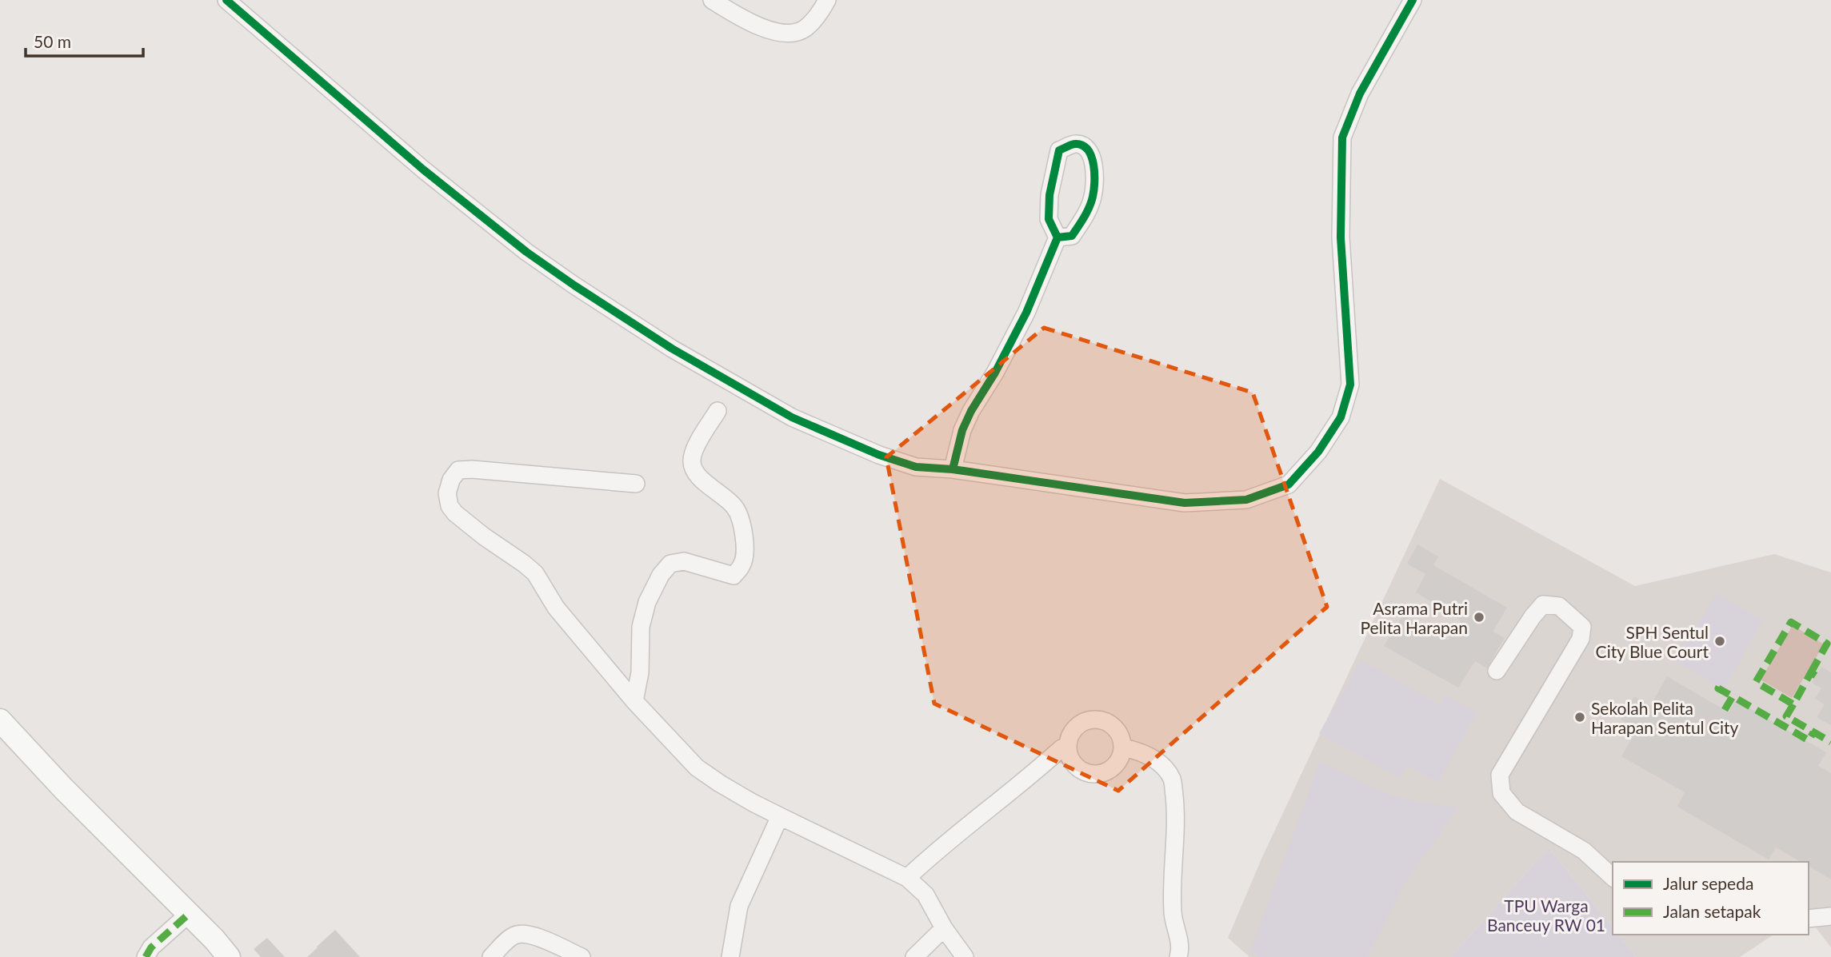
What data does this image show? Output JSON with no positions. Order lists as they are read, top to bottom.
{
  "parks": ["TPU Warga Banceuy RW 01"],
  "places": ["Asrama Putri Pelita Harapan", "SPH Sentul City Blue Court", "Sekolah Pelita Harapan Sentul City"],
  "legend": ["Jalur sepeda", "Jalan setapak"],
  "scale_bar": "50 m"
}
